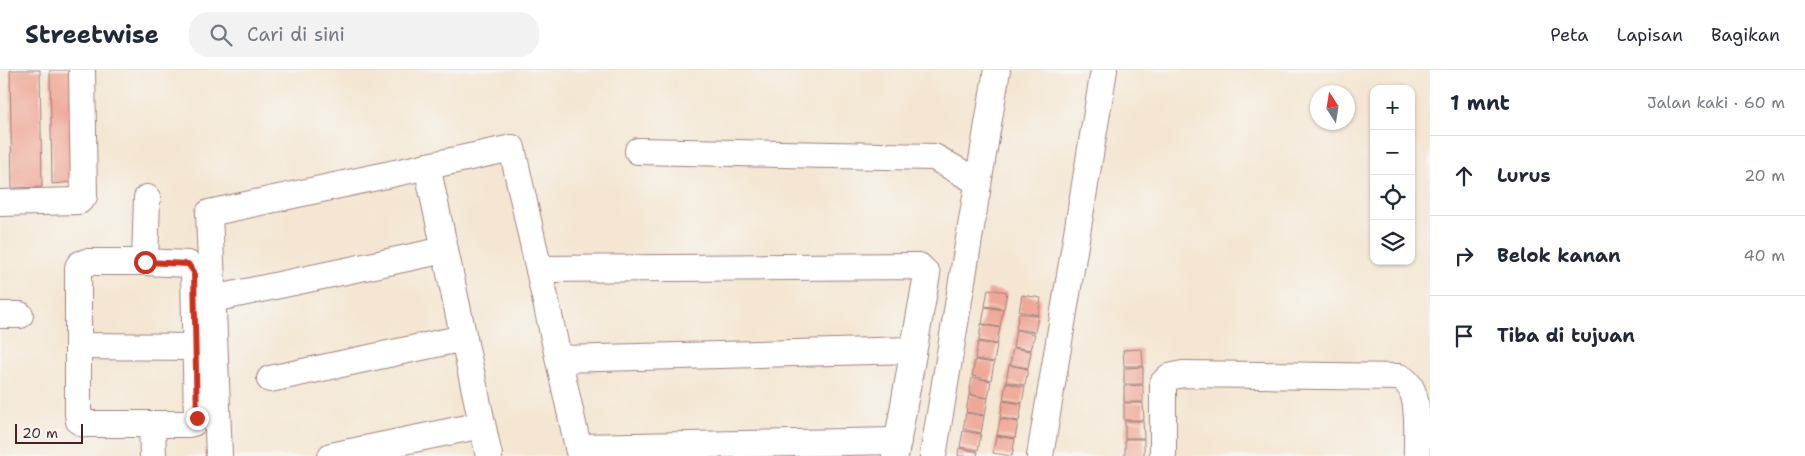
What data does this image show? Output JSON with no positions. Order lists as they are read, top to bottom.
{
  "scale_bar": "20 m",
  "north": "top",
  "page": {
    "header": "Streetwise",
    "search": "Cari di sini",
    "nav": ["Peta", "Lapisan", "Bagikan"],
    "heading": ["1 mnt", "Jalan kaki · 60 m"],
    "map_buttons": ["+", "−"],
    "list": [
      ["Lurus", "20 m"],
      ["Belok kanan", "40 m"],
      "Tiba di tujuan"
    ],
    "scale": "20 m"
  }
}
